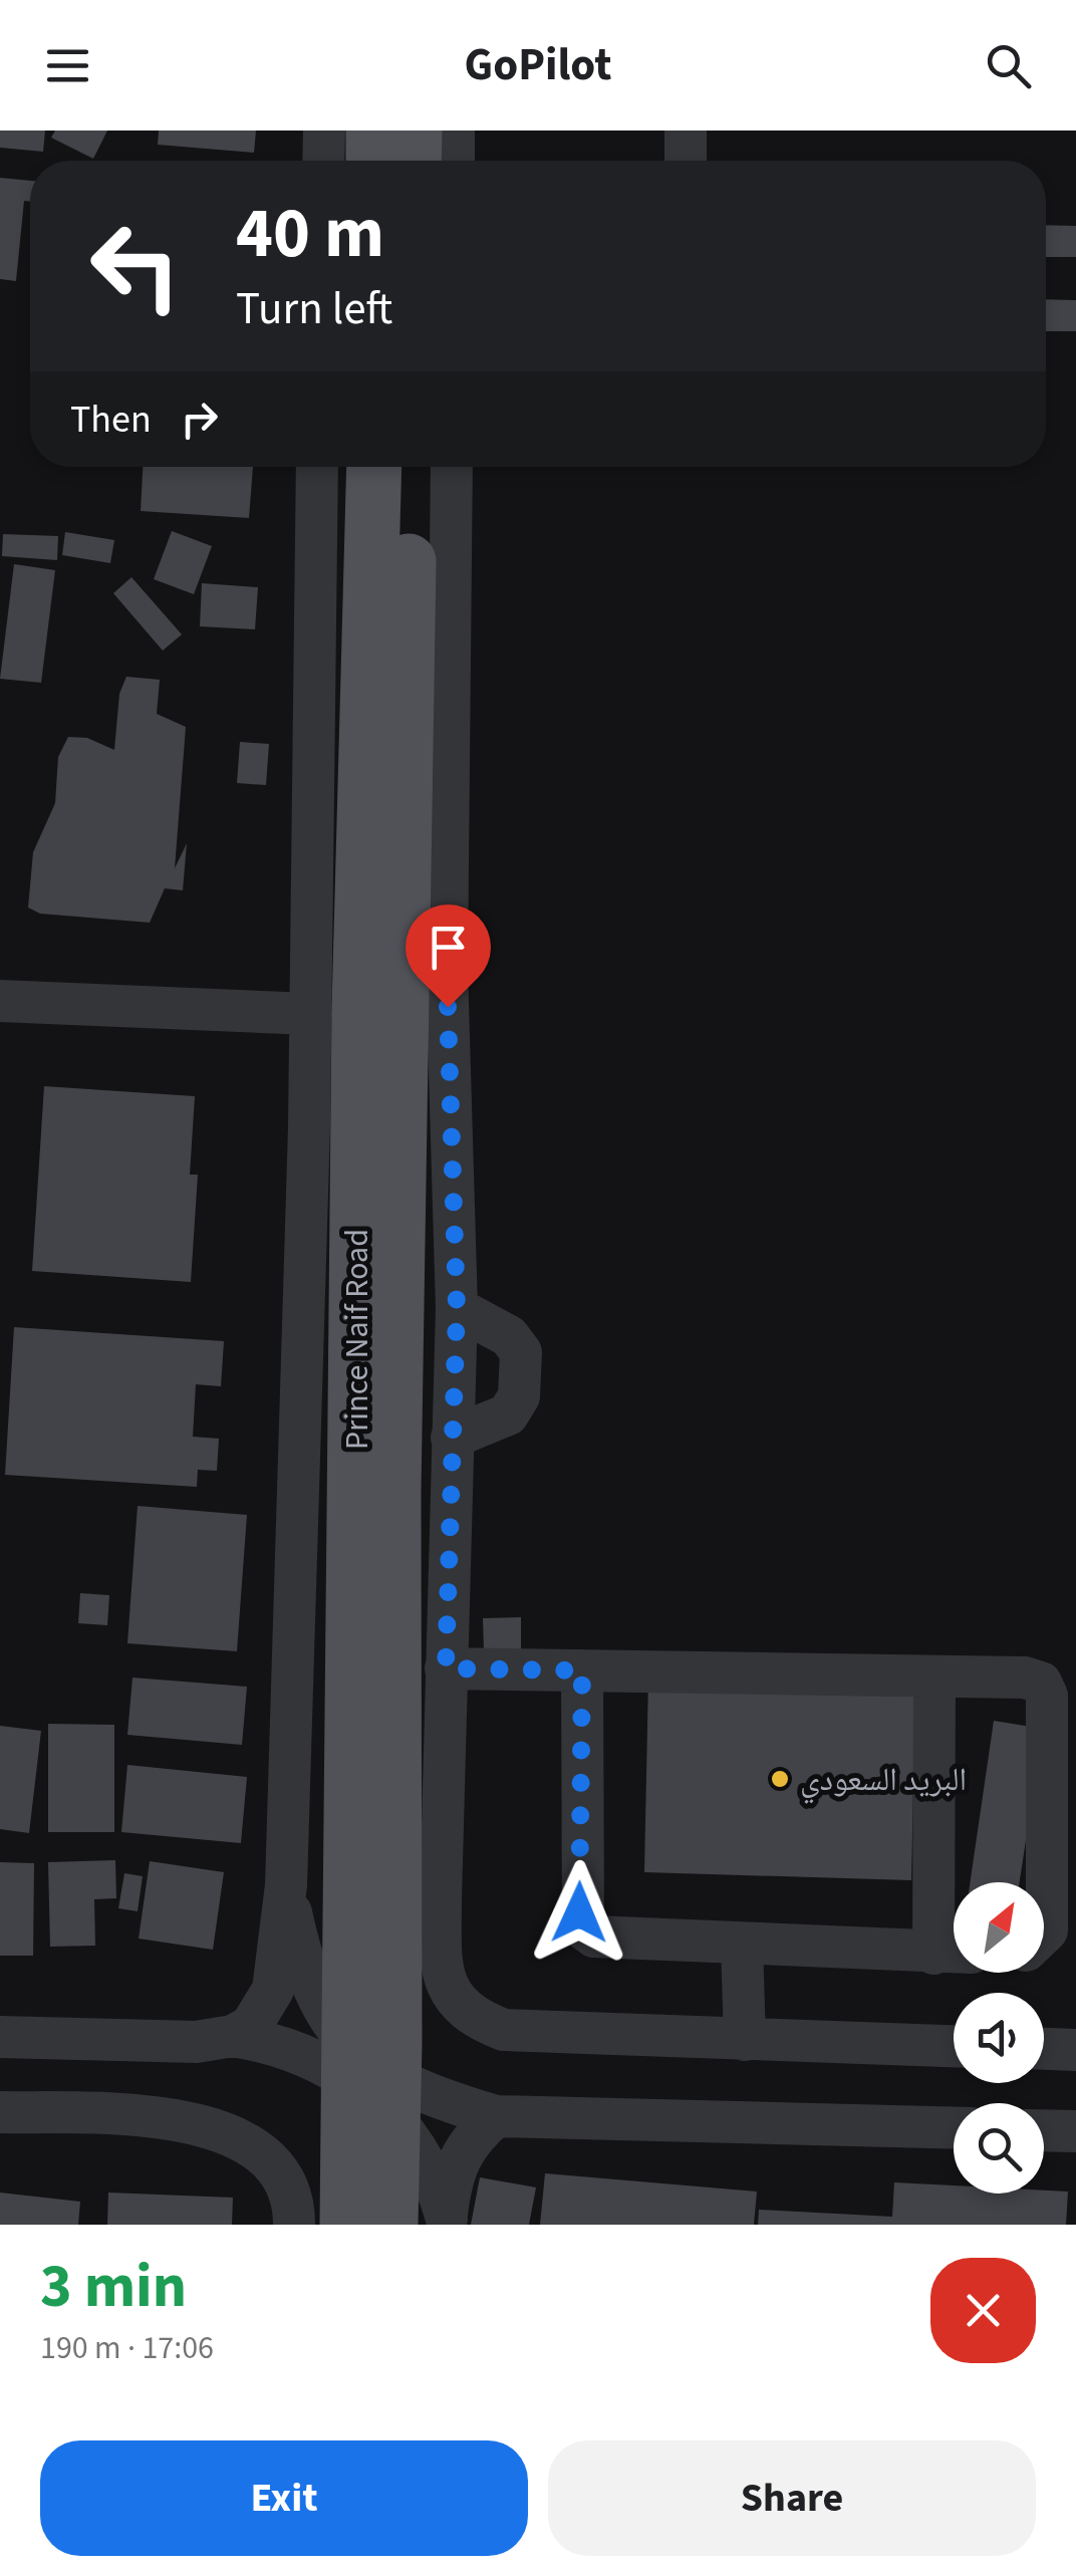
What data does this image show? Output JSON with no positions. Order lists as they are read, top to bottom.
{
  "streets": {
    "main road": ["Prince Naif Road"]
  },
  "places": ["البريد السعودي"],
  "north": "top right",
  "page": {
    "header": "GoPilot",
    "turn": ["40 m", "Turn left"],
    "then": "Then",
    "heading": ["3 min", "190 m · 17:06"],
    "buttons": ["Exit", "Share"]
  }
}
